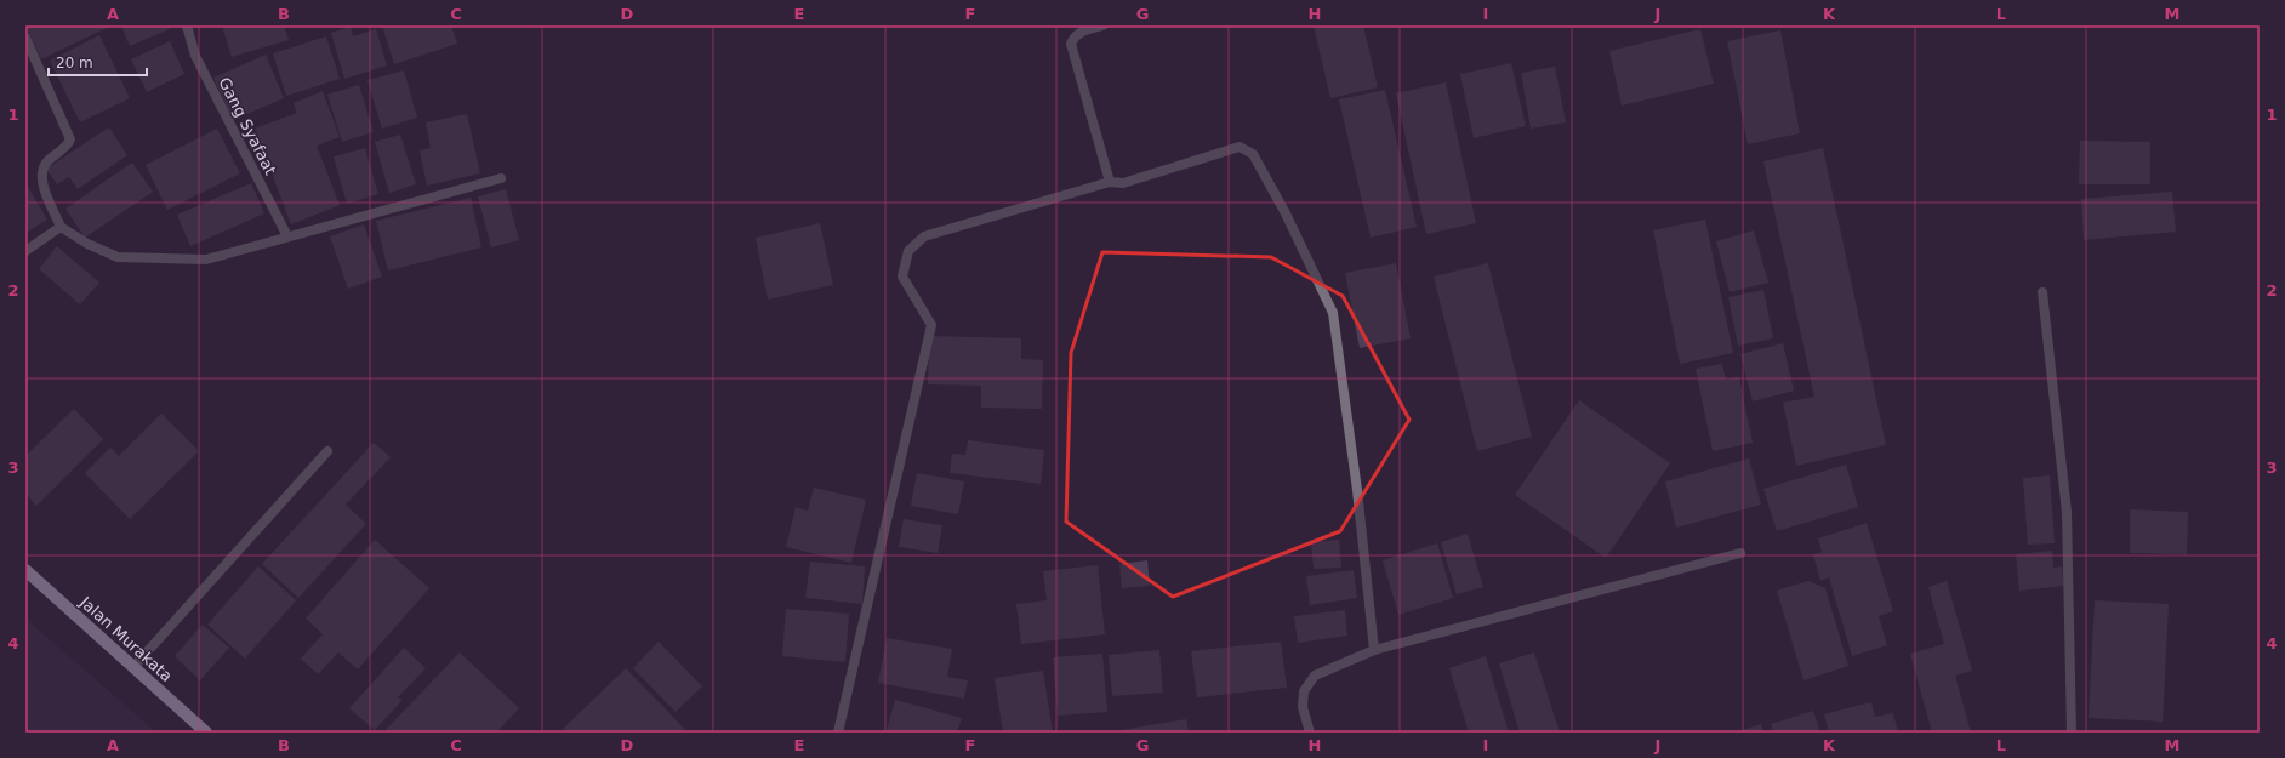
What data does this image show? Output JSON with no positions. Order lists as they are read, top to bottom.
{
  "streets": {
    "main road": ["Jalan Murakata"],
    "street": ["Gang Syafaat"]
  },
  "scale_bar": "20 m",
  "grid": {
    "columns": [
      "A",
      "B",
      "C",
      "D",
      "E",
      "F",
      "G",
      "H",
      "I",
      "J",
      "K",
      "L",
      "M"
    ],
    "rows": [
      "1",
      "2",
      "3",
      "4"
    ]
  }
}
